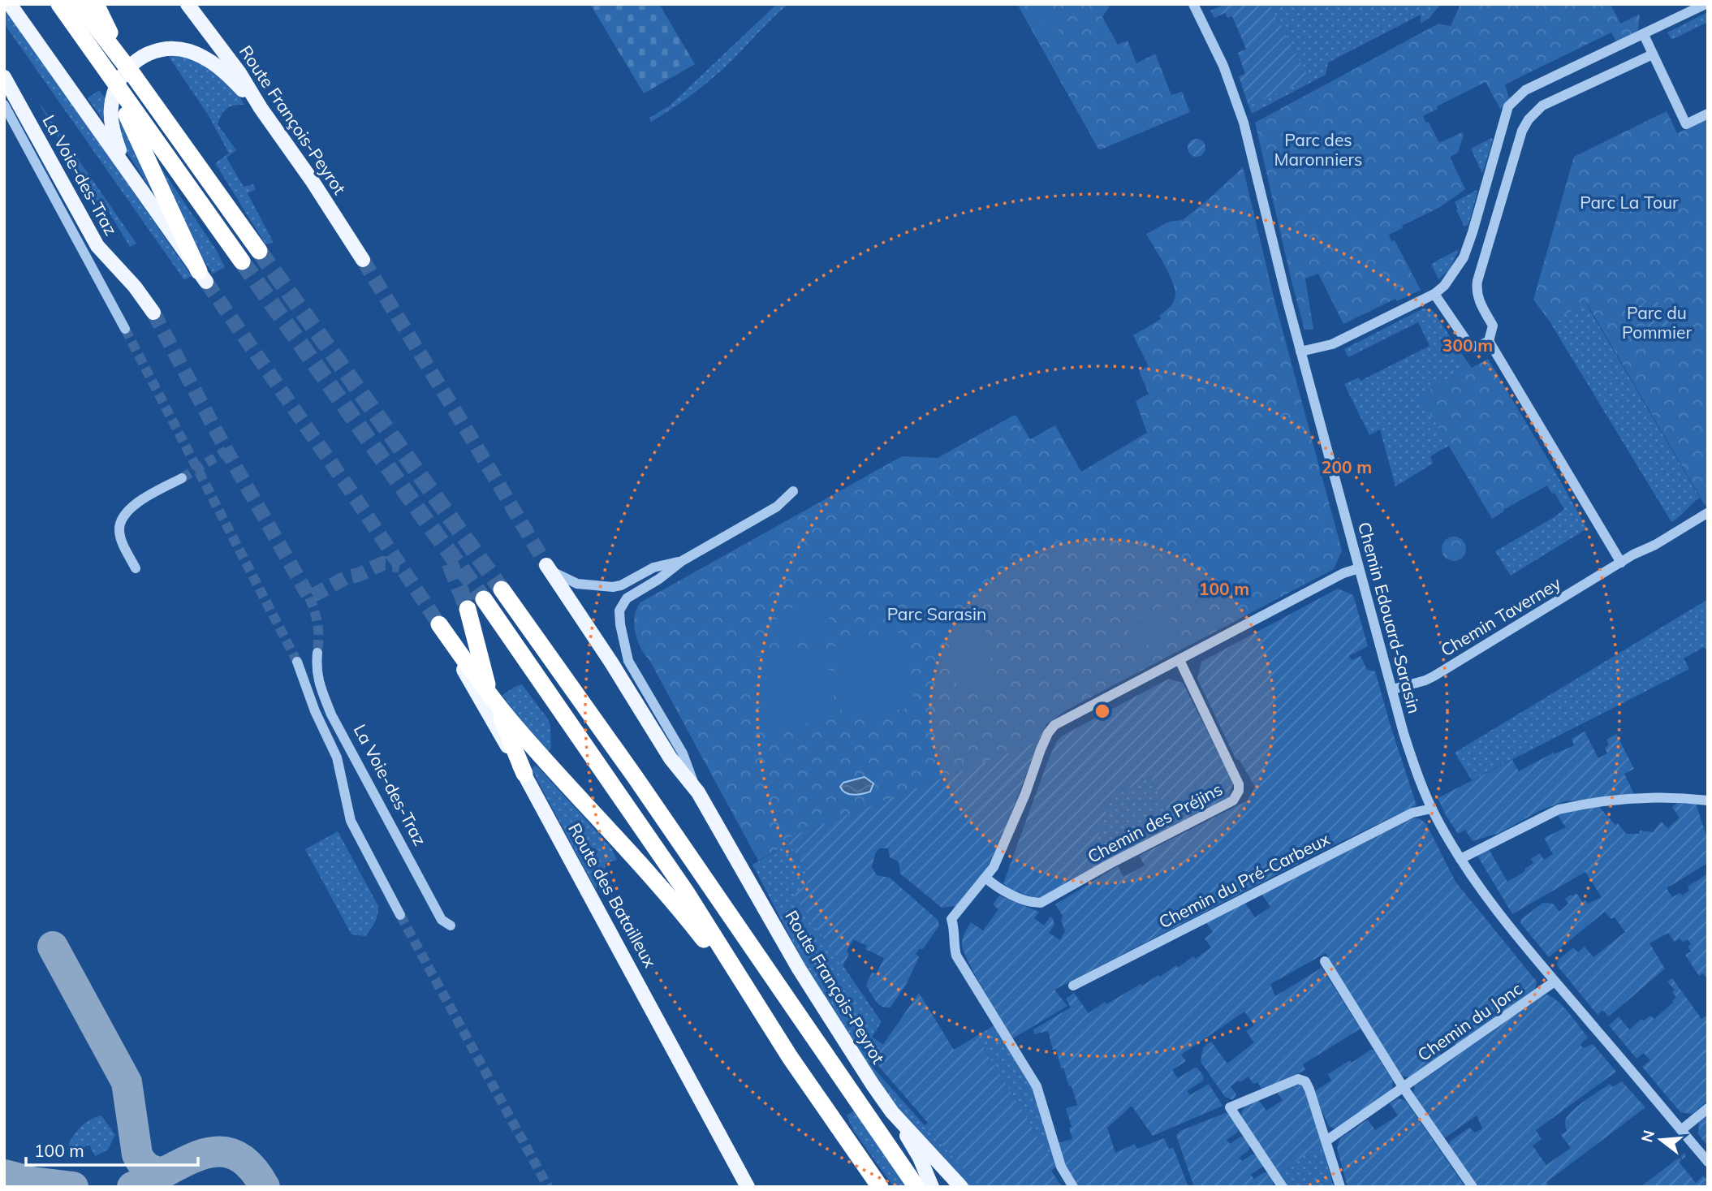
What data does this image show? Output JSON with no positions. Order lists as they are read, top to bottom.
{
  "streets": {
    "main road": ["Route François-Peyrot", "La Voie-des-Traz", "Route des Batailleux"],
    "street": [
      "Chemin Taverney",
      "Chemin Edouard-Sarasin",
      "Chemin des Préjins",
      "Chemin du Pré-Carbeux",
      "Chemin du Jonc"
    ]
  },
  "crossings": [
    ["Chemin Taverney", "Chemin Edouard-Sarasin"],
    ["Chemin Edouard-Sarasin", "Chemin du Pré-Carbeux"],
    ["Chemin Edouard-Sarasin", "Chemin du Jonc"]
  ],
  "parks": [
    "Parc des Maronniers",
    "Parc La Tour",
    "Parc du Pommier",
    "Parc Sarasin"
  ],
  "scale_bar": "100 m",
  "north": "left",
  "rings": ["300 m", "200 m", "100 m"]
}
